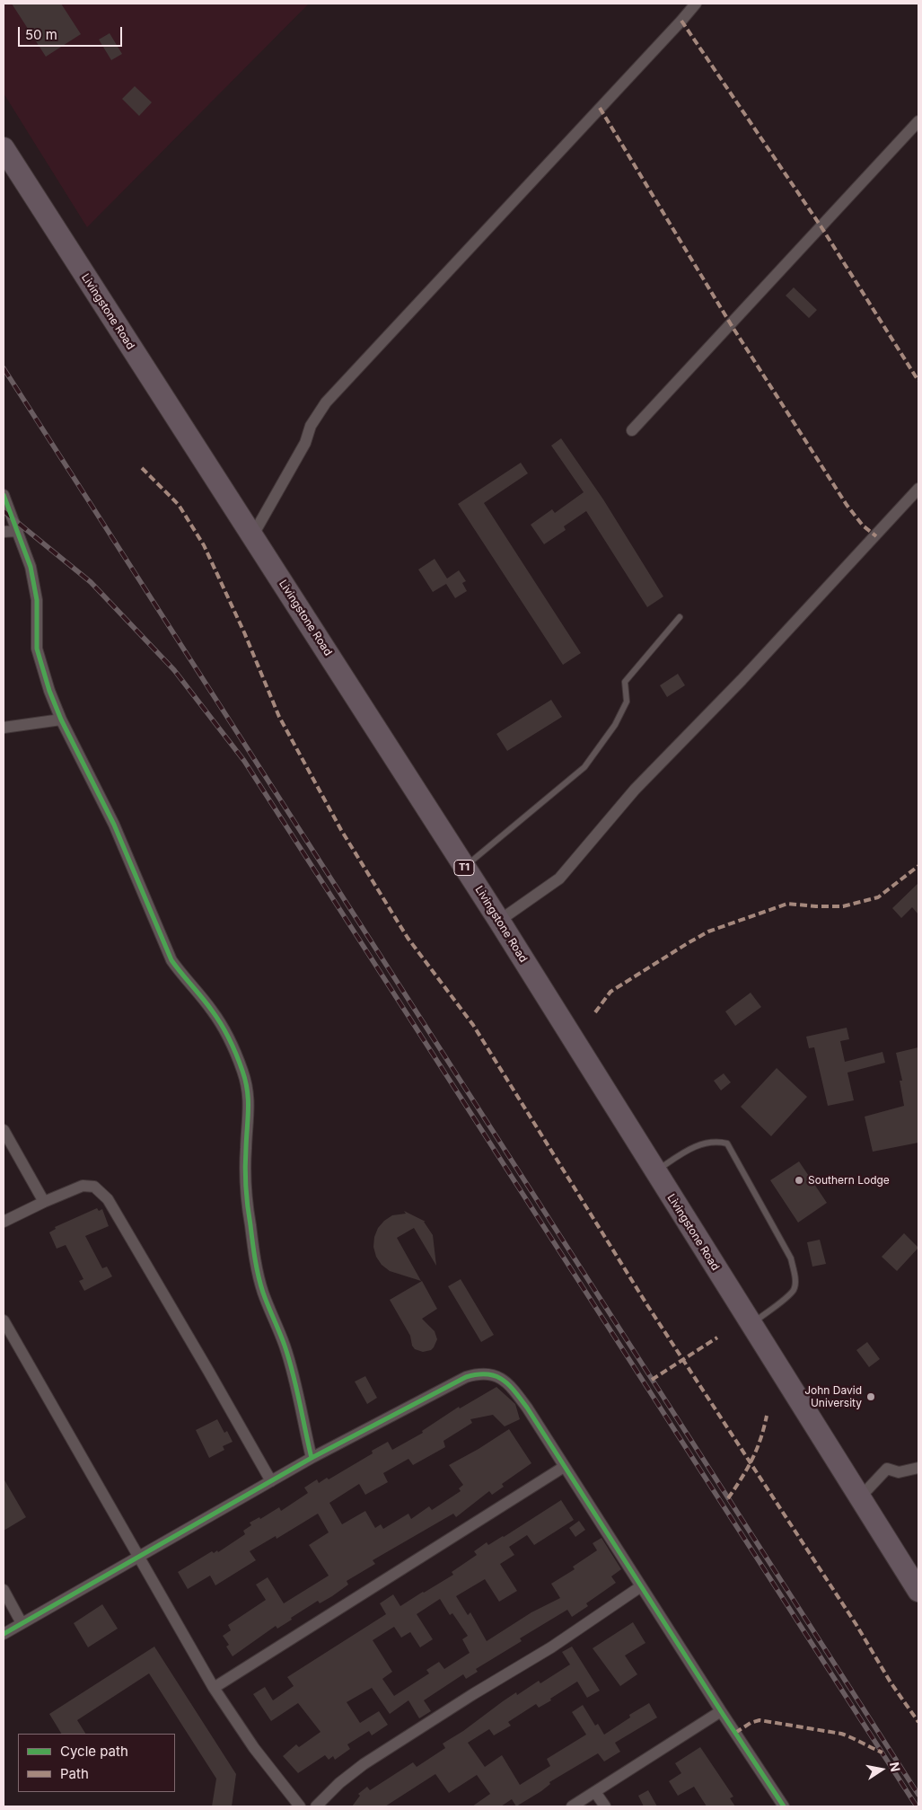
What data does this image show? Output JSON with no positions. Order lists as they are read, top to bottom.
{
  "streets": {
    "highway": ["Livingstone Road", "T1"]
  },
  "places": ["Southern Lodge", "John David University"],
  "legend": ["Cycle path", "Path"],
  "scale_bar": "50 m",
  "north": "right"
}
